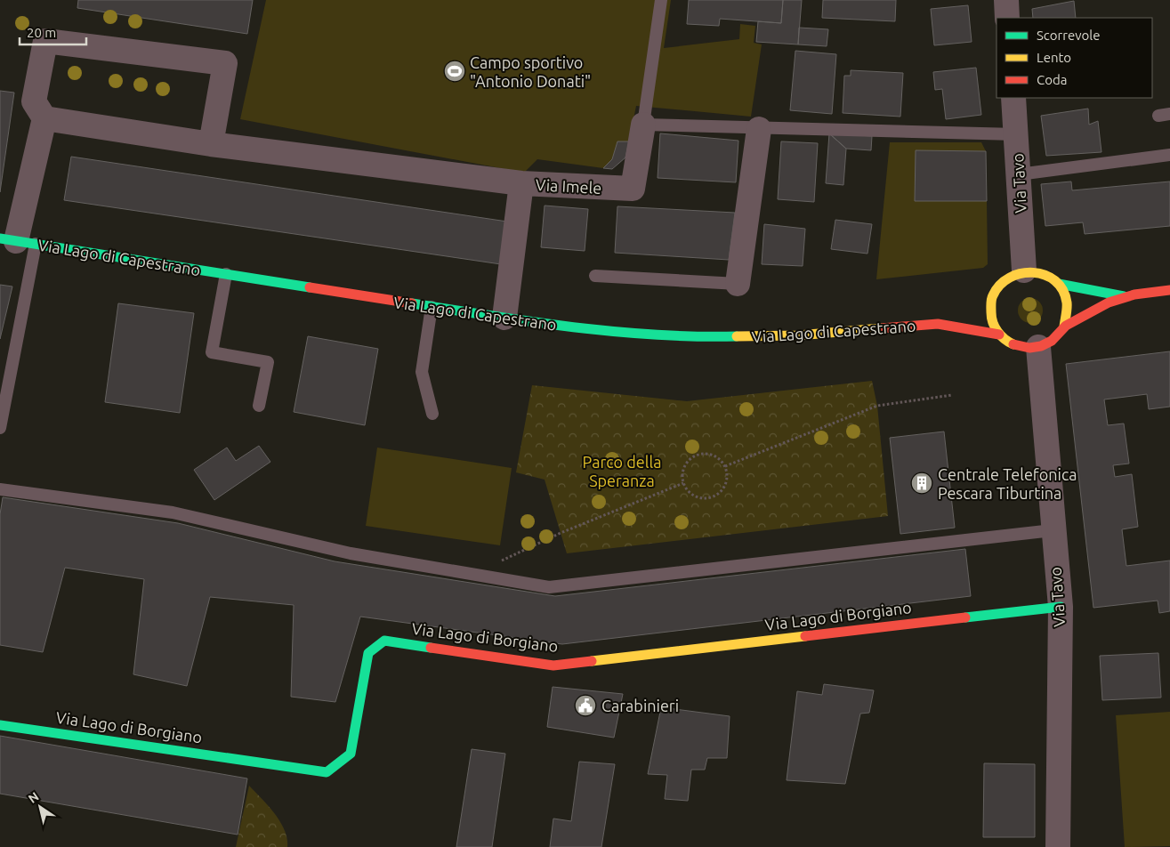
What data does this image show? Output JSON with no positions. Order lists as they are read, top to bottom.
{
  "streets": {
    "main road": ["Via Lago di Capestrano", "Via Lago di Borgiano"],
    "street": ["Via Tavo", "Via Imele"]
  },
  "crossings": [
    ["Via Tavo", "Via Lago di Capestrano"],
    ["Via Tavo", "Via Lago di Borgiano"],
    ["Via Imele", "Via Lago di Capestrano"]
  ],
  "parks": ["Parco della Speranza"],
  "places": {
    "sports": ["Campo sportivo \"Antonio Donati\""],
    "building": ["Centrale Telefonica Pescara Tiburtina"],
    "public building": ["Carabinieri"]
  },
  "legend": ["Scorrevole", "Lento", "Coda"],
  "scale_bar": "20 m",
  "north": "top left"
}
